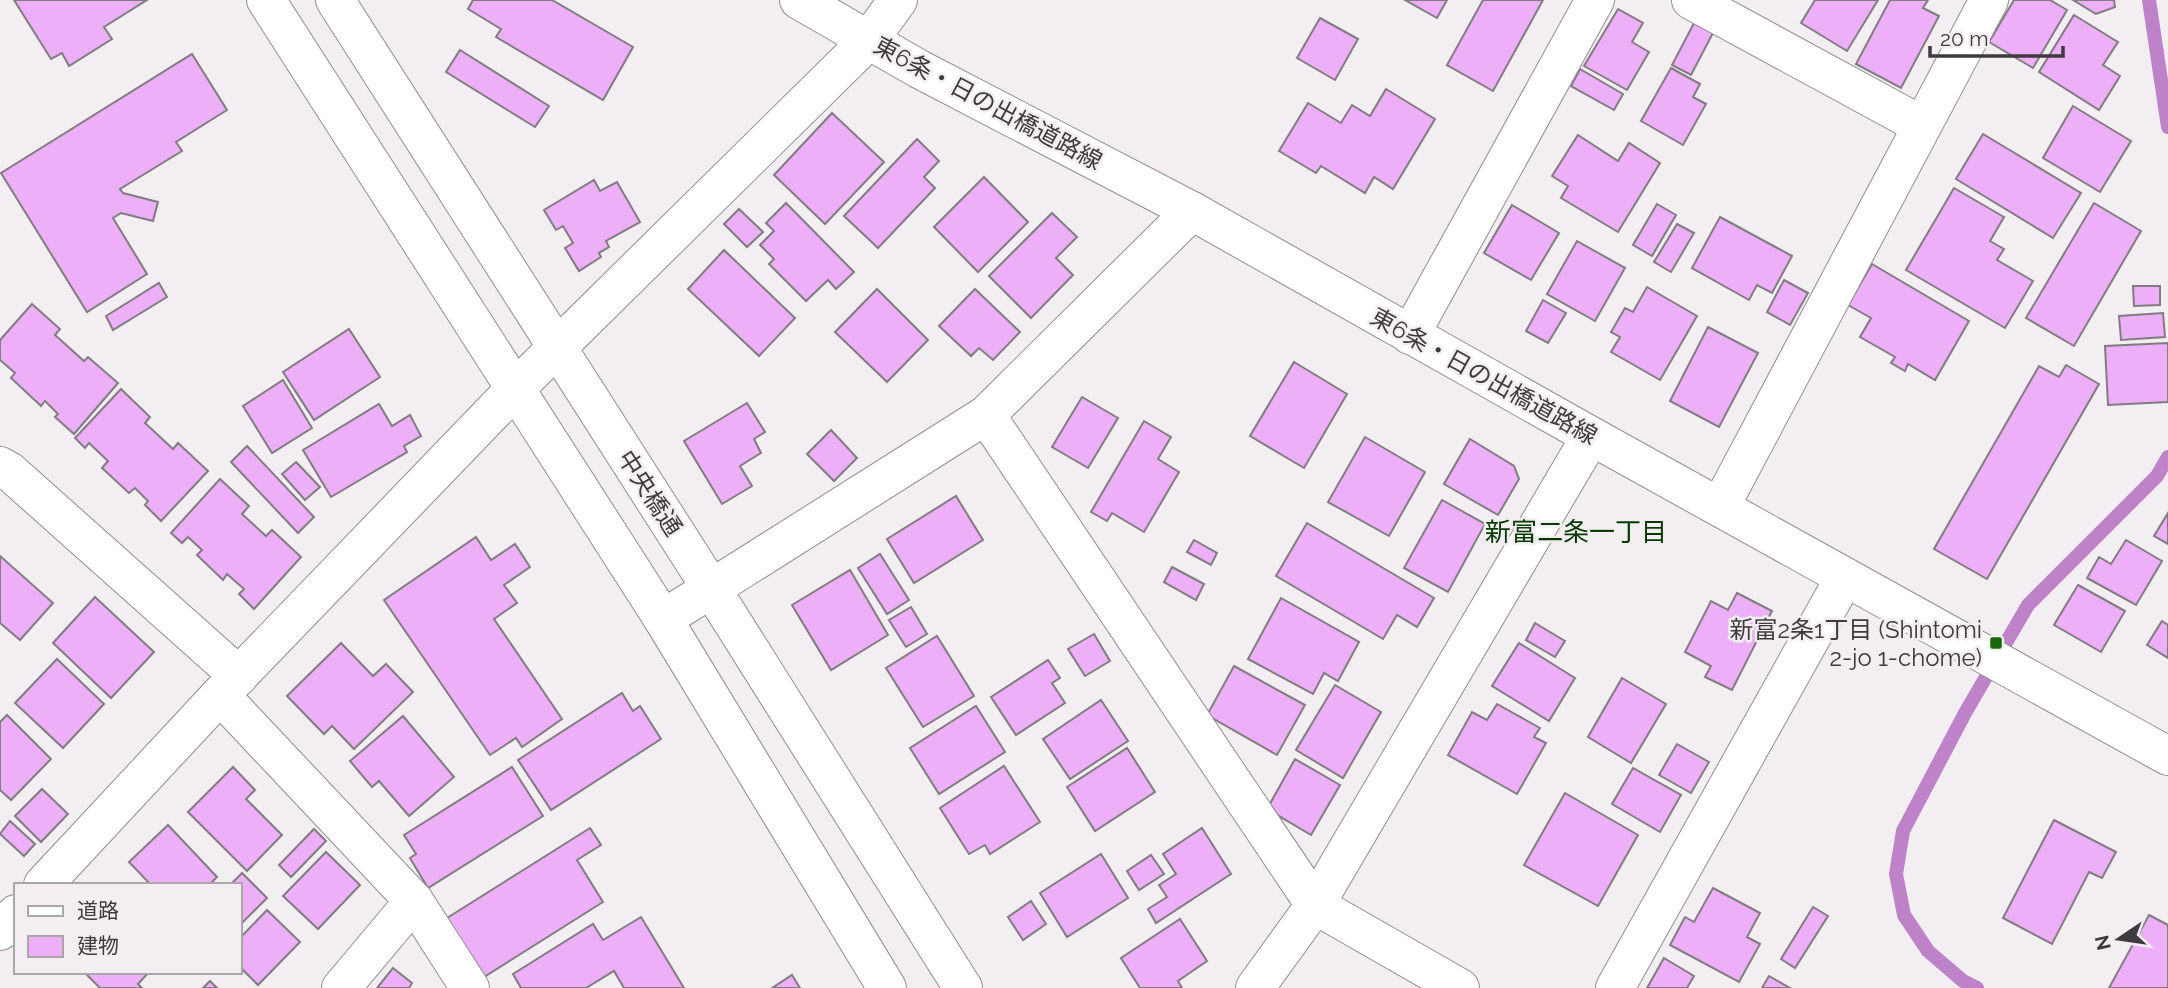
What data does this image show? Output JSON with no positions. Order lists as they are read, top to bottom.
{
  "streets": {
    "street": ["東6条・日の出橋道路線", "中央橋通"]
  },
  "districts": ["新富二条一丁目"],
  "places": {
    "transit": ["新富2条1丁目 (Shintomi 2-jo 1-chome)"]
  },
  "legend": ["道路", "建物"],
  "scale_bar": "20 m",
  "north": "left"
}
